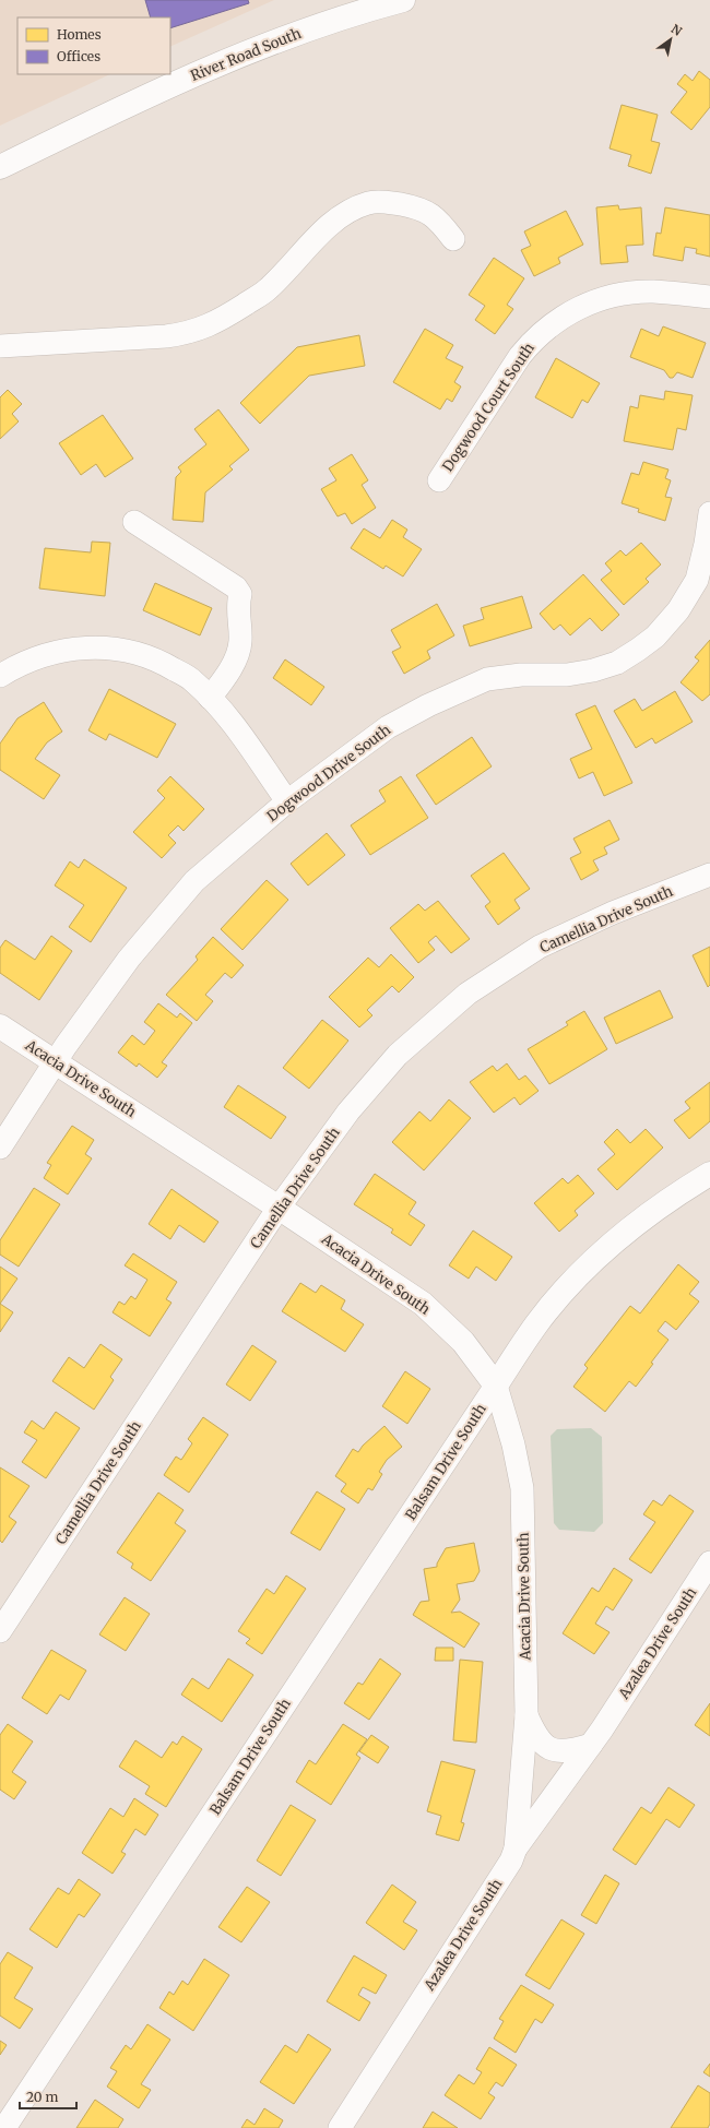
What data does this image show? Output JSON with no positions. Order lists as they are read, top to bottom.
{
  "streets": {
    "street": [
      "River Road South",
      "Dogwood Court South",
      "Dogwood Drive South",
      "Camellia Drive South",
      "Acacia Drive South",
      "Balsam Drive South",
      "Azalea Drive South"
    ]
  },
  "crossings": [
    ["Dogwood Drive South", "Acacia Drive South"],
    ["Camellia Drive South", "Acacia Drive South"],
    ["Acacia Drive South", "Balsam Drive South"],
    ["Acacia Drive South", "Azalea Drive South"]
  ],
  "legend": ["Homes", "Offices"],
  "scale_bar": "20 m",
  "north": "top right"
}
